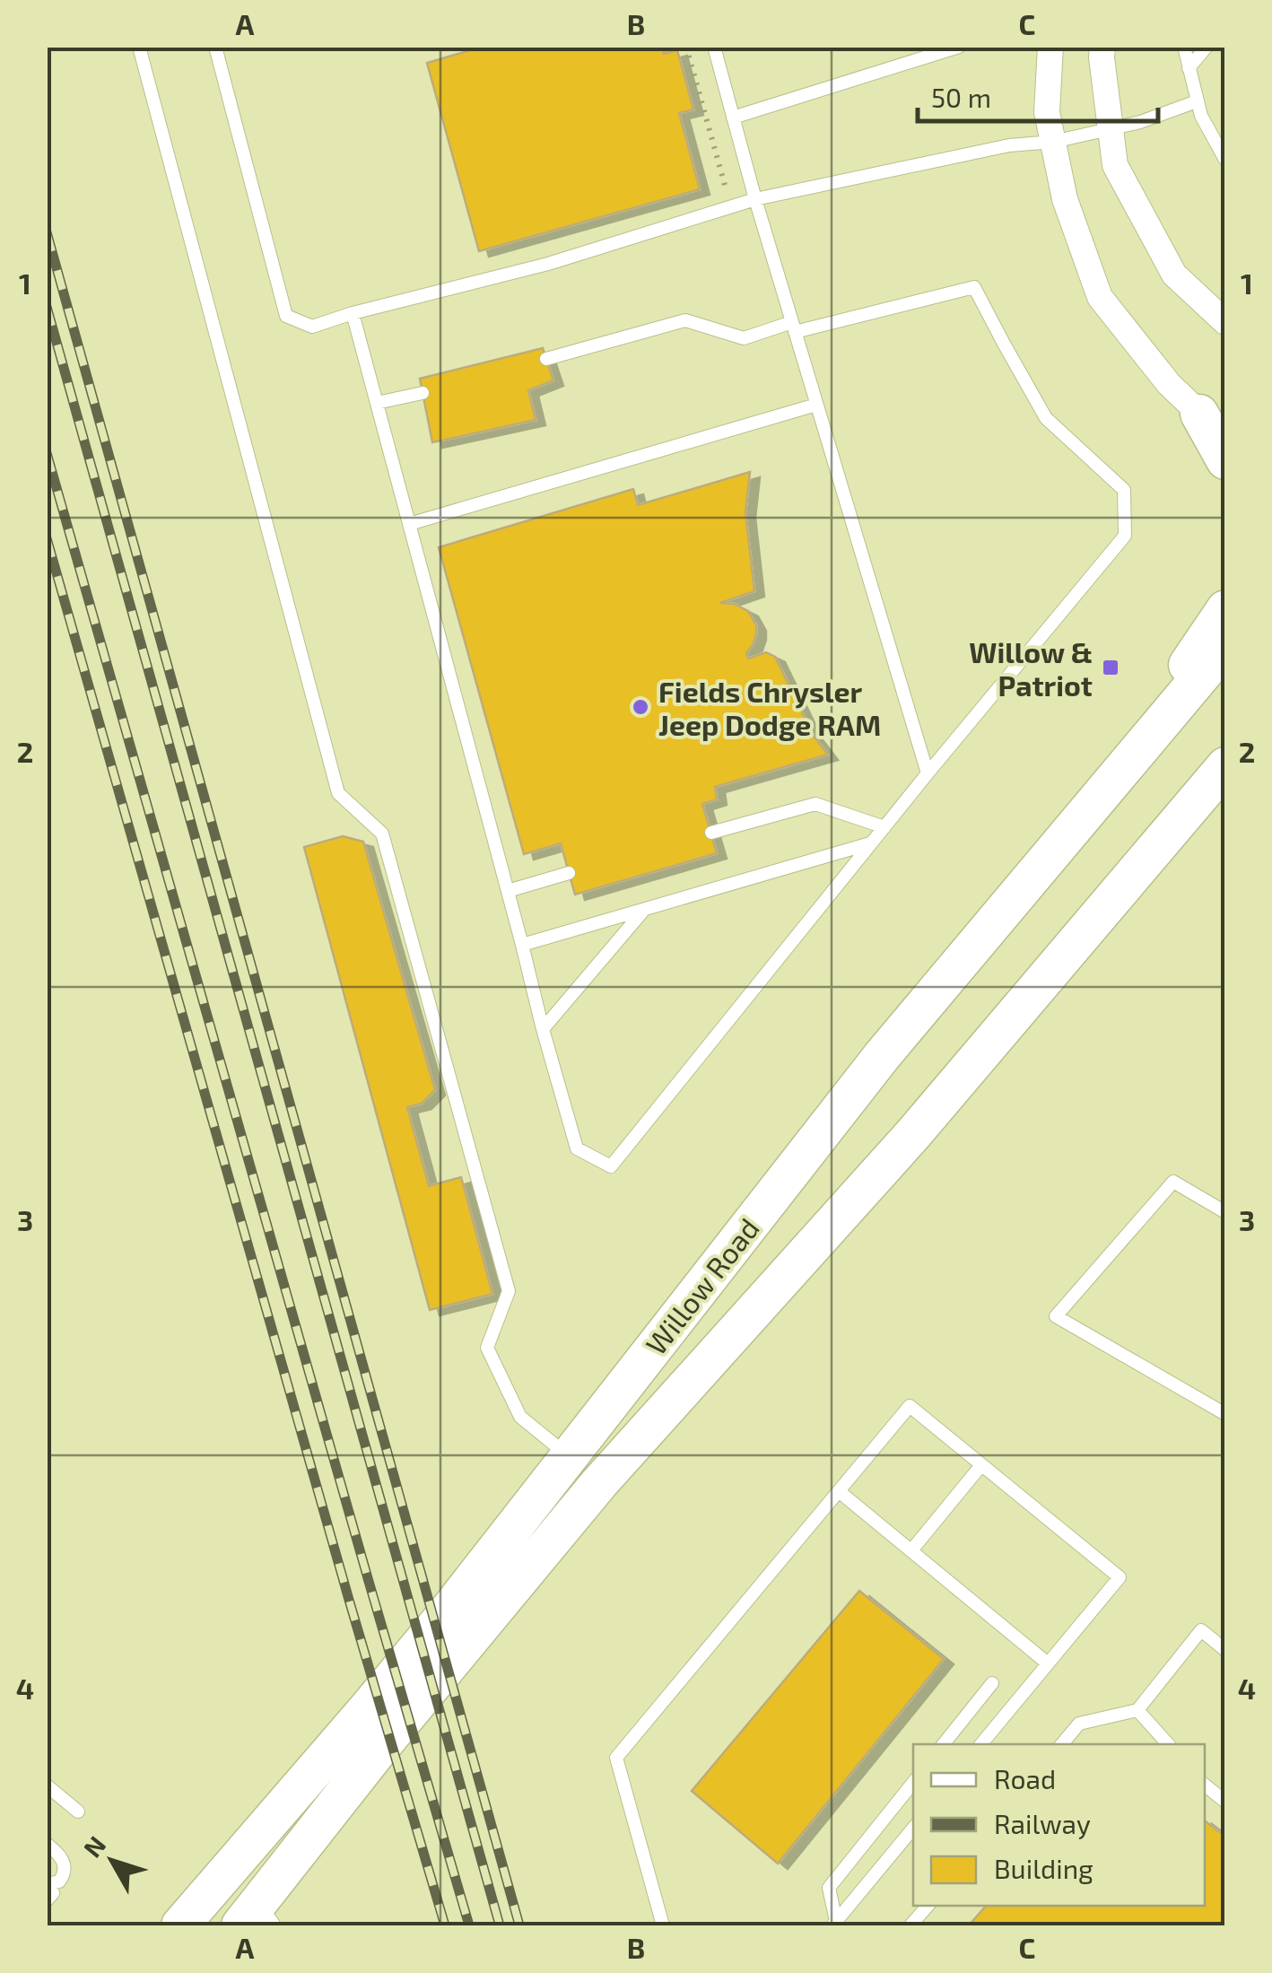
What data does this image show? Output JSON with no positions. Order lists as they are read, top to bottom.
{
  "streets": {
    "main road": ["Willow Road"]
  },
  "places": {
    "transit": ["Willow & Patriot"],
    "other": ["Fields Chrysler Jeep Dodge RAM"]
  },
  "legend": ["Road", "Railway", "Building"],
  "scale_bar": "50 m",
  "north": "top left",
  "grid": {
    "columns": ["A", "B", "C"],
    "rows": [
      "1",
      "2",
      "3",
      "4"
    ]
  }
}
